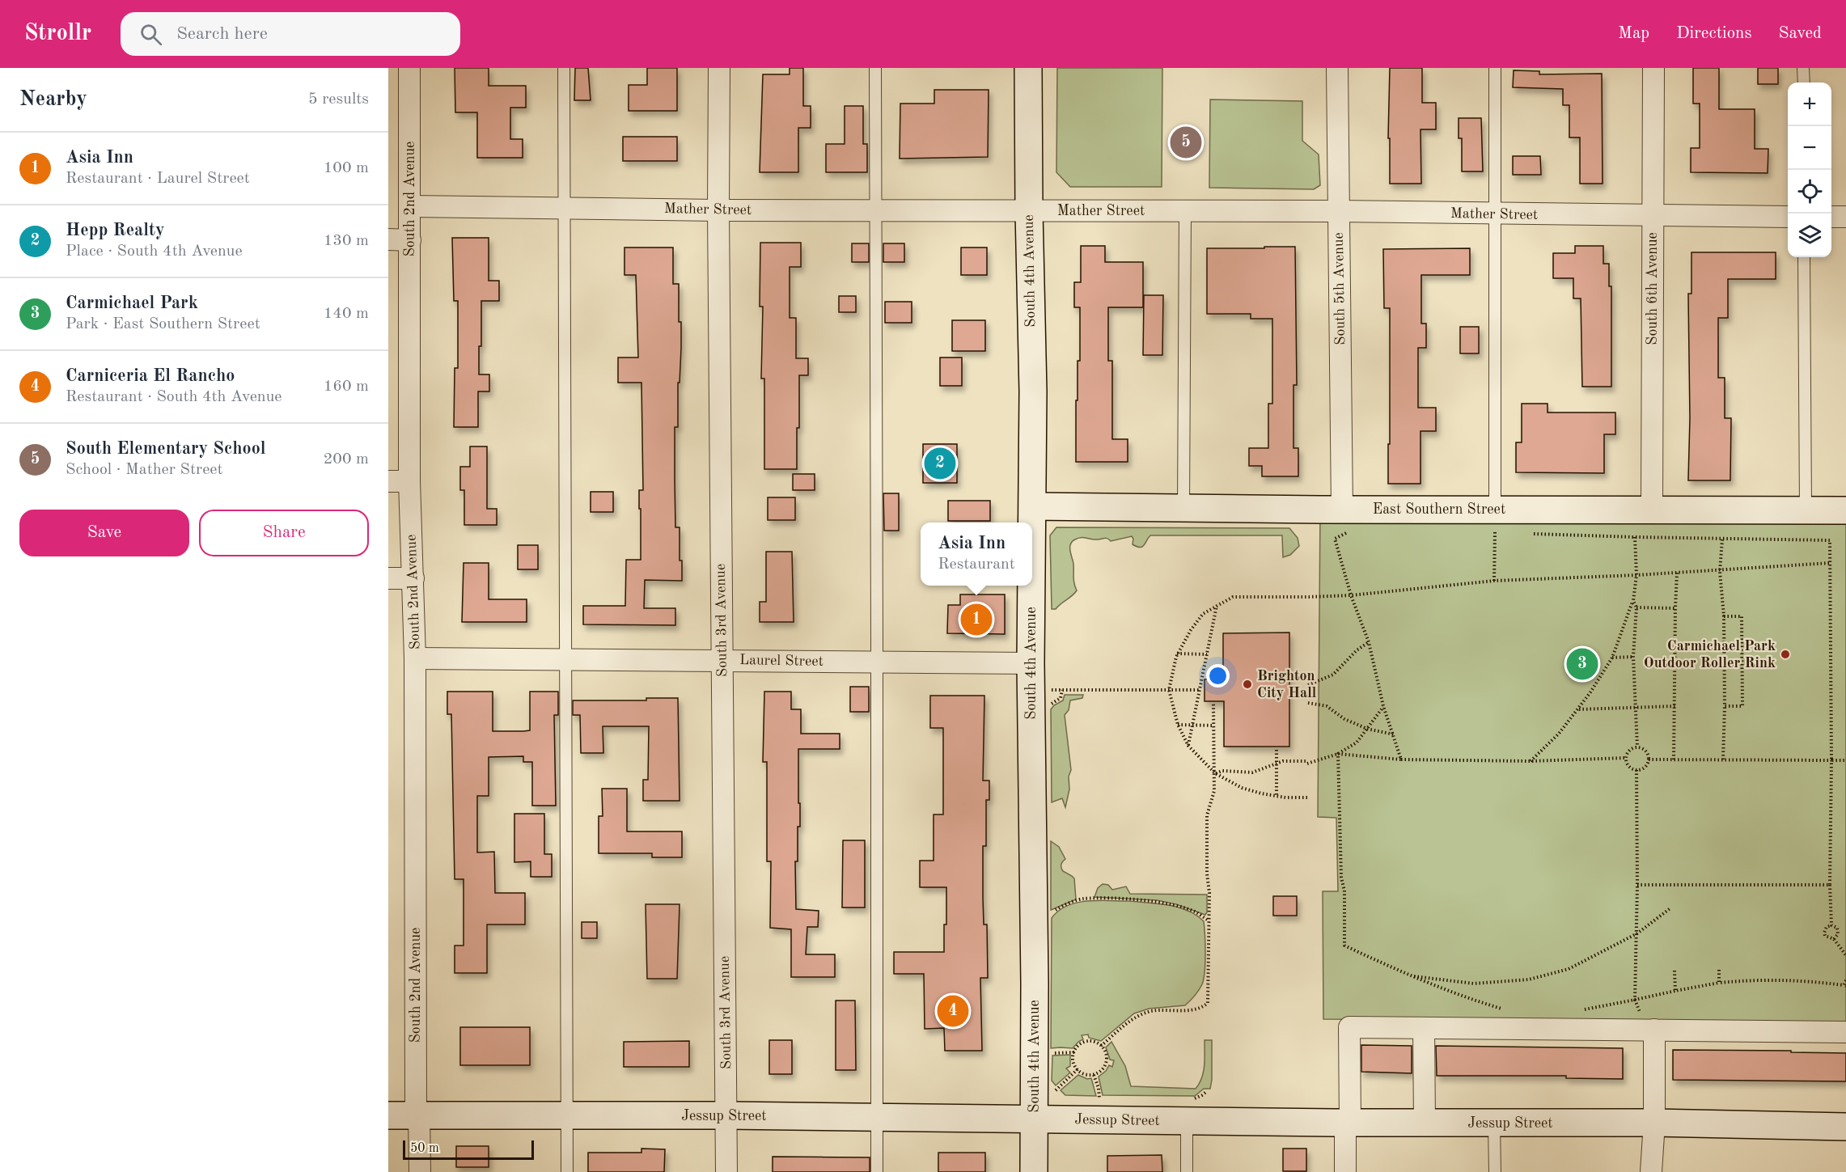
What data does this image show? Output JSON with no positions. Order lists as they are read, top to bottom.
{
  "streets": {
    "street": [
      "South 2nd Avenue",
      "Mather Street",
      "South 4th Avenue",
      "South 5th Avenue",
      "South 6th Avenue",
      "East Southern Street",
      "South 3rd Avenue",
      "Laurel Street",
      "Jessup Street"
    ]
  },
  "crossings": [
    ["South 2nd Avenue", "Mather Street"],
    ["South 2nd Avenue", "Laurel Street"],
    ["South 2nd Avenue", "Jessup Street"],
    ["Mather Street", "South 4th Avenue"],
    ["Mather Street", "South 5th Avenue"],
    ["Mather Street", "South 6th Avenue"],
    ["Mather Street", "South 3rd Avenue"],
    ["South 4th Avenue", "East Southern Street"],
    ["South 4th Avenue", "Laurel Street"],
    ["South 4th Avenue", "Jessup Street"],
    ["South 5th Avenue", "East Southern Street"],
    ["South 6th Avenue", "East Southern Street"],
    ["South 3rd Avenue", "Laurel Street"],
    ["South 3rd Avenue", "Jessup Street"]
  ],
  "places": ["Carmichael Park Outdoor Roller Rink", "Brighton City Hall"],
  "scale_bar": "50 m",
  "page": {
    "header": "Strollr",
    "search": "Search here",
    "nav": ["Map", "Directions", "Saved"],
    "heading": ["Nearby", "5 results"],
    "map_buttons": ["+", "−"],
    "pins": [
      "5",
      "2",
      "1",
      "3",
      "4"
    ],
    "list": [
      {
        "mark": "1",
        "name": "Asia Inn",
        "note": "Restaurant · Laurel Street",
        "value": "100 m"
      },
      {
        "mark": "2",
        "name": "Hepp Realty",
        "note": "Place · South 4th Avenue",
        "value": "130 m"
      },
      {
        "mark": "3",
        "name": "Carmichael Park",
        "note": "Park · East Southern Street",
        "value": "140 m"
      },
      {
        "mark": "4",
        "name": "Carniceria El Rancho",
        "note": "Restaurant · South 4th Avenue",
        "value": "160 m"
      },
      {
        "mark": "5",
        "name": "South Elementary School",
        "note": "School · Mather Street",
        "value": "200 m"
      }
    ],
    "buttons": ["Save", "Share"],
    "popup": ["Asia Inn", "Restaurant"],
    "scale": "50 m"
  }
}
